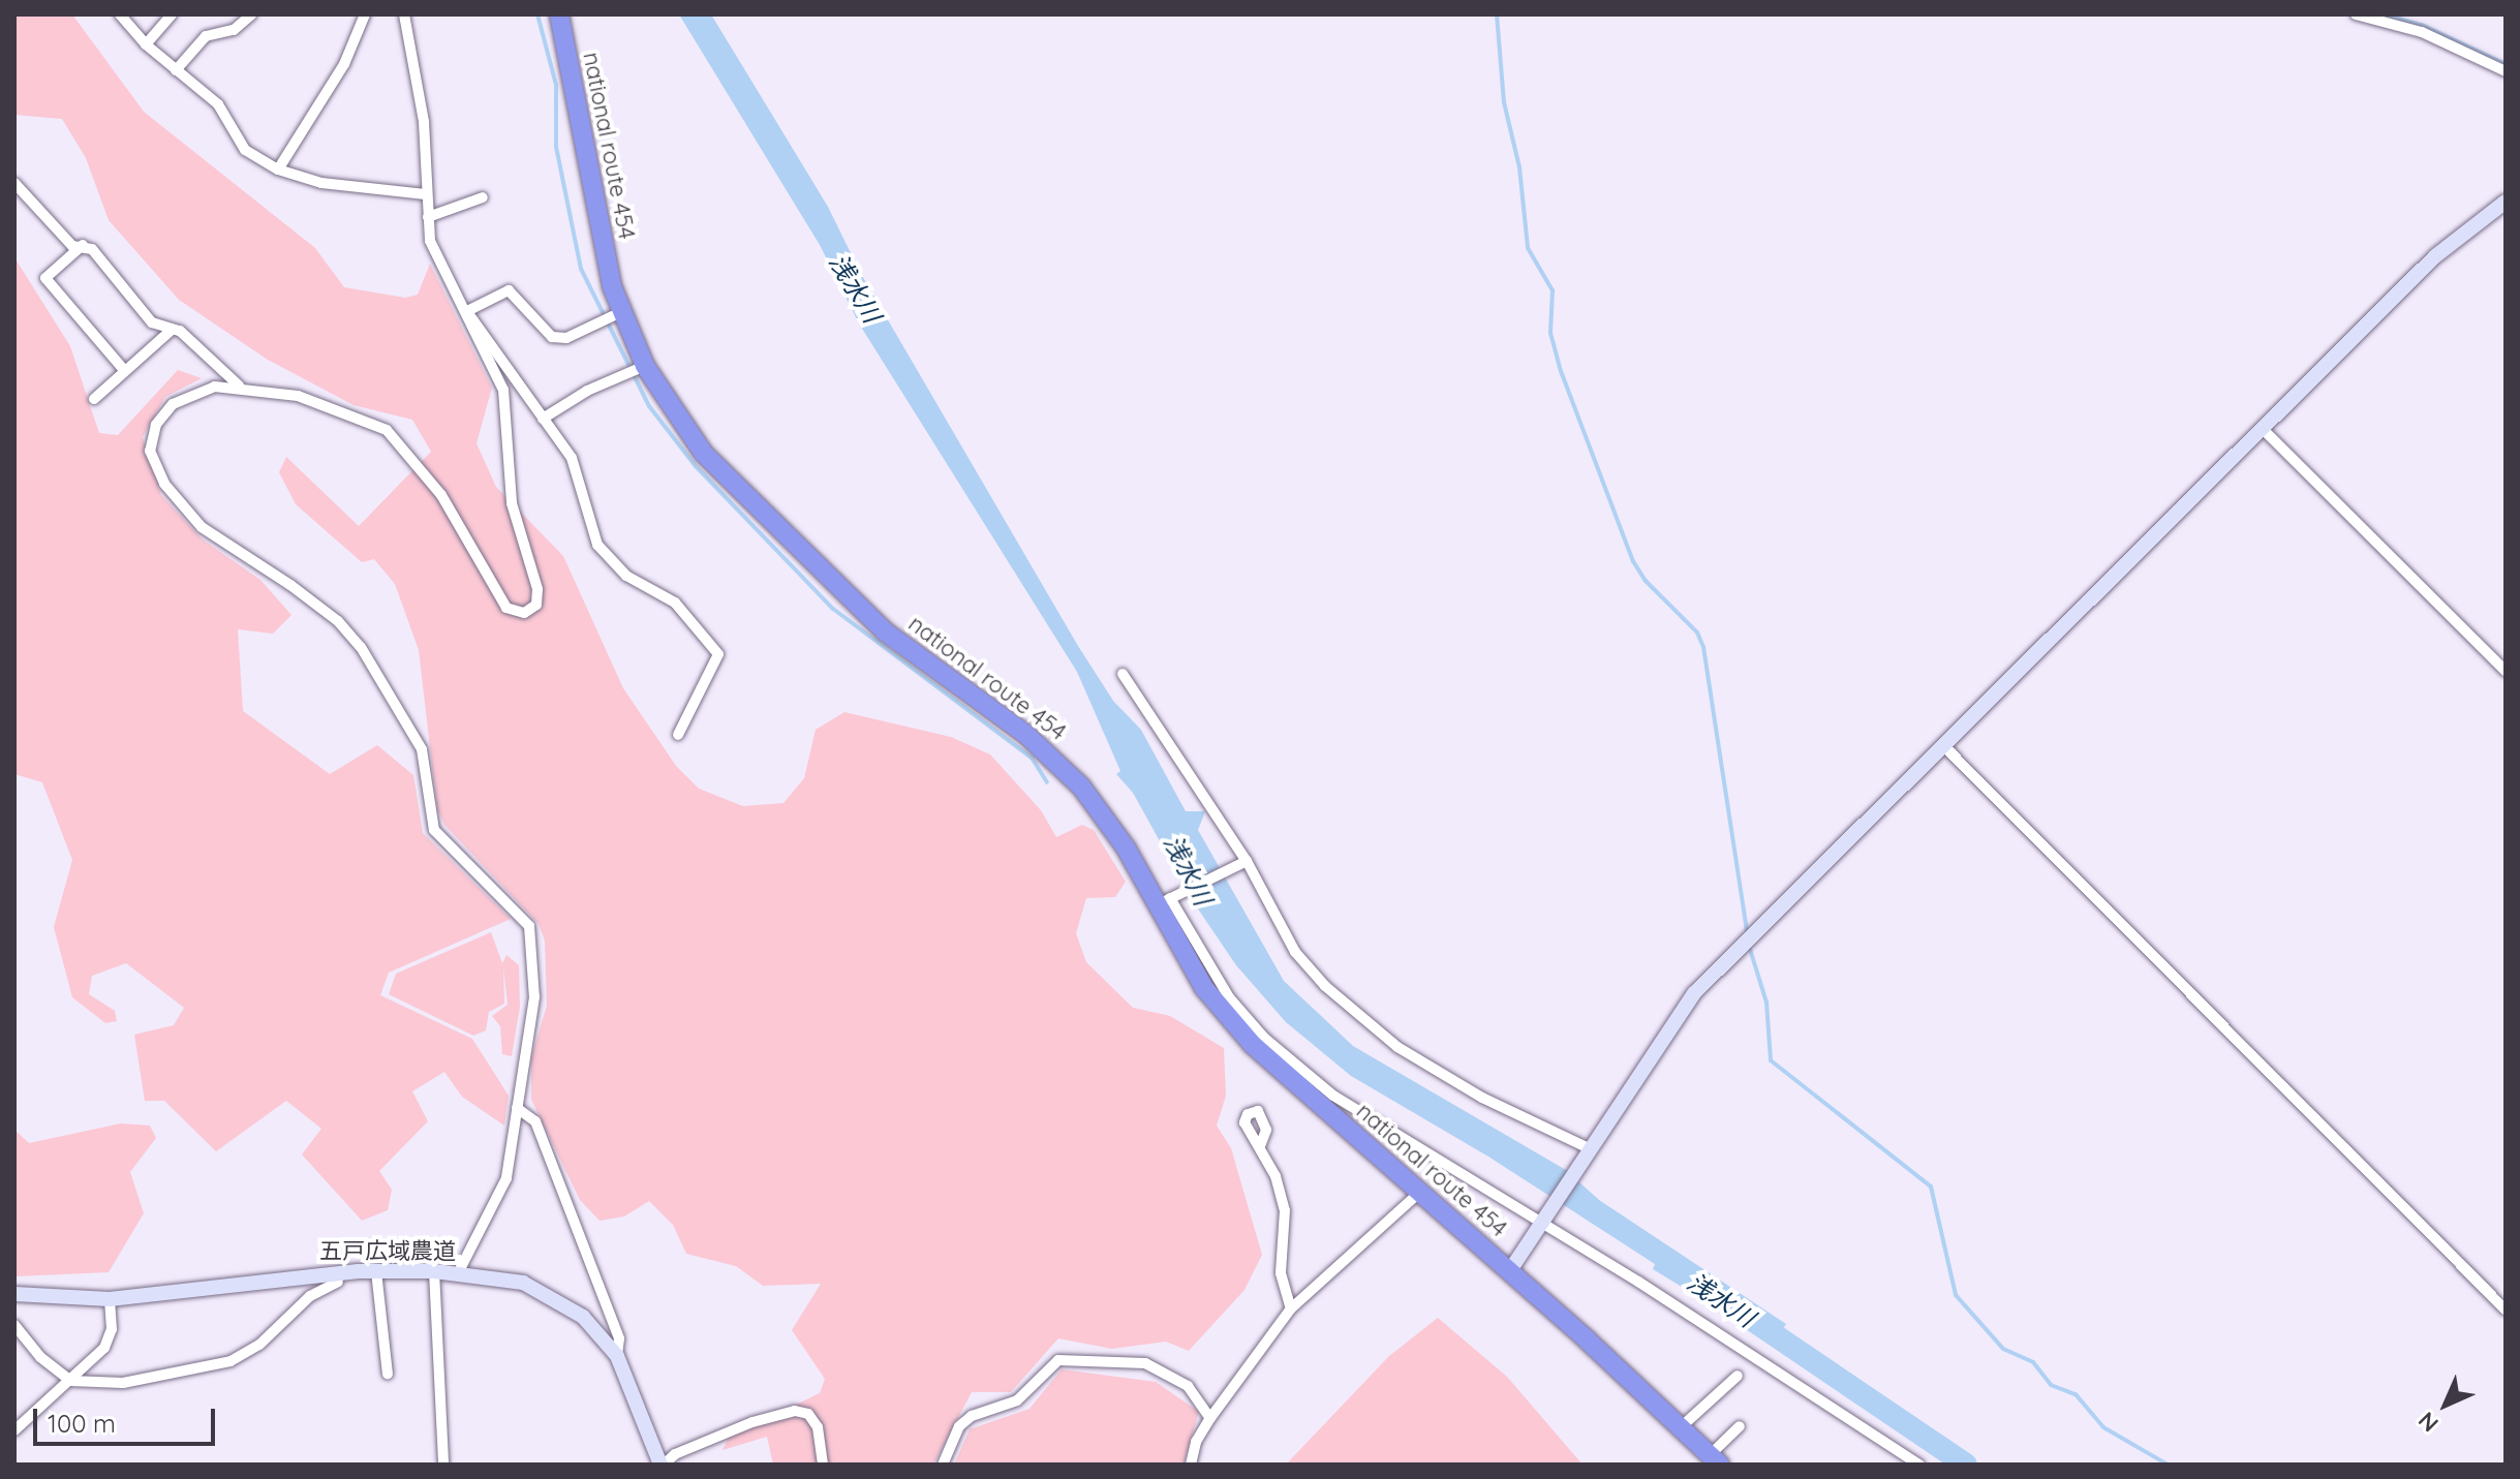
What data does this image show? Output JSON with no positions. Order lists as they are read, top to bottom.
{
  "streets": {
    "highway": ["national route 454"],
    "street": ["五戸広域農道"]
  },
  "water": ["浅水川"],
  "scale_bar": "100 m",
  "north": "bottom left"
}
